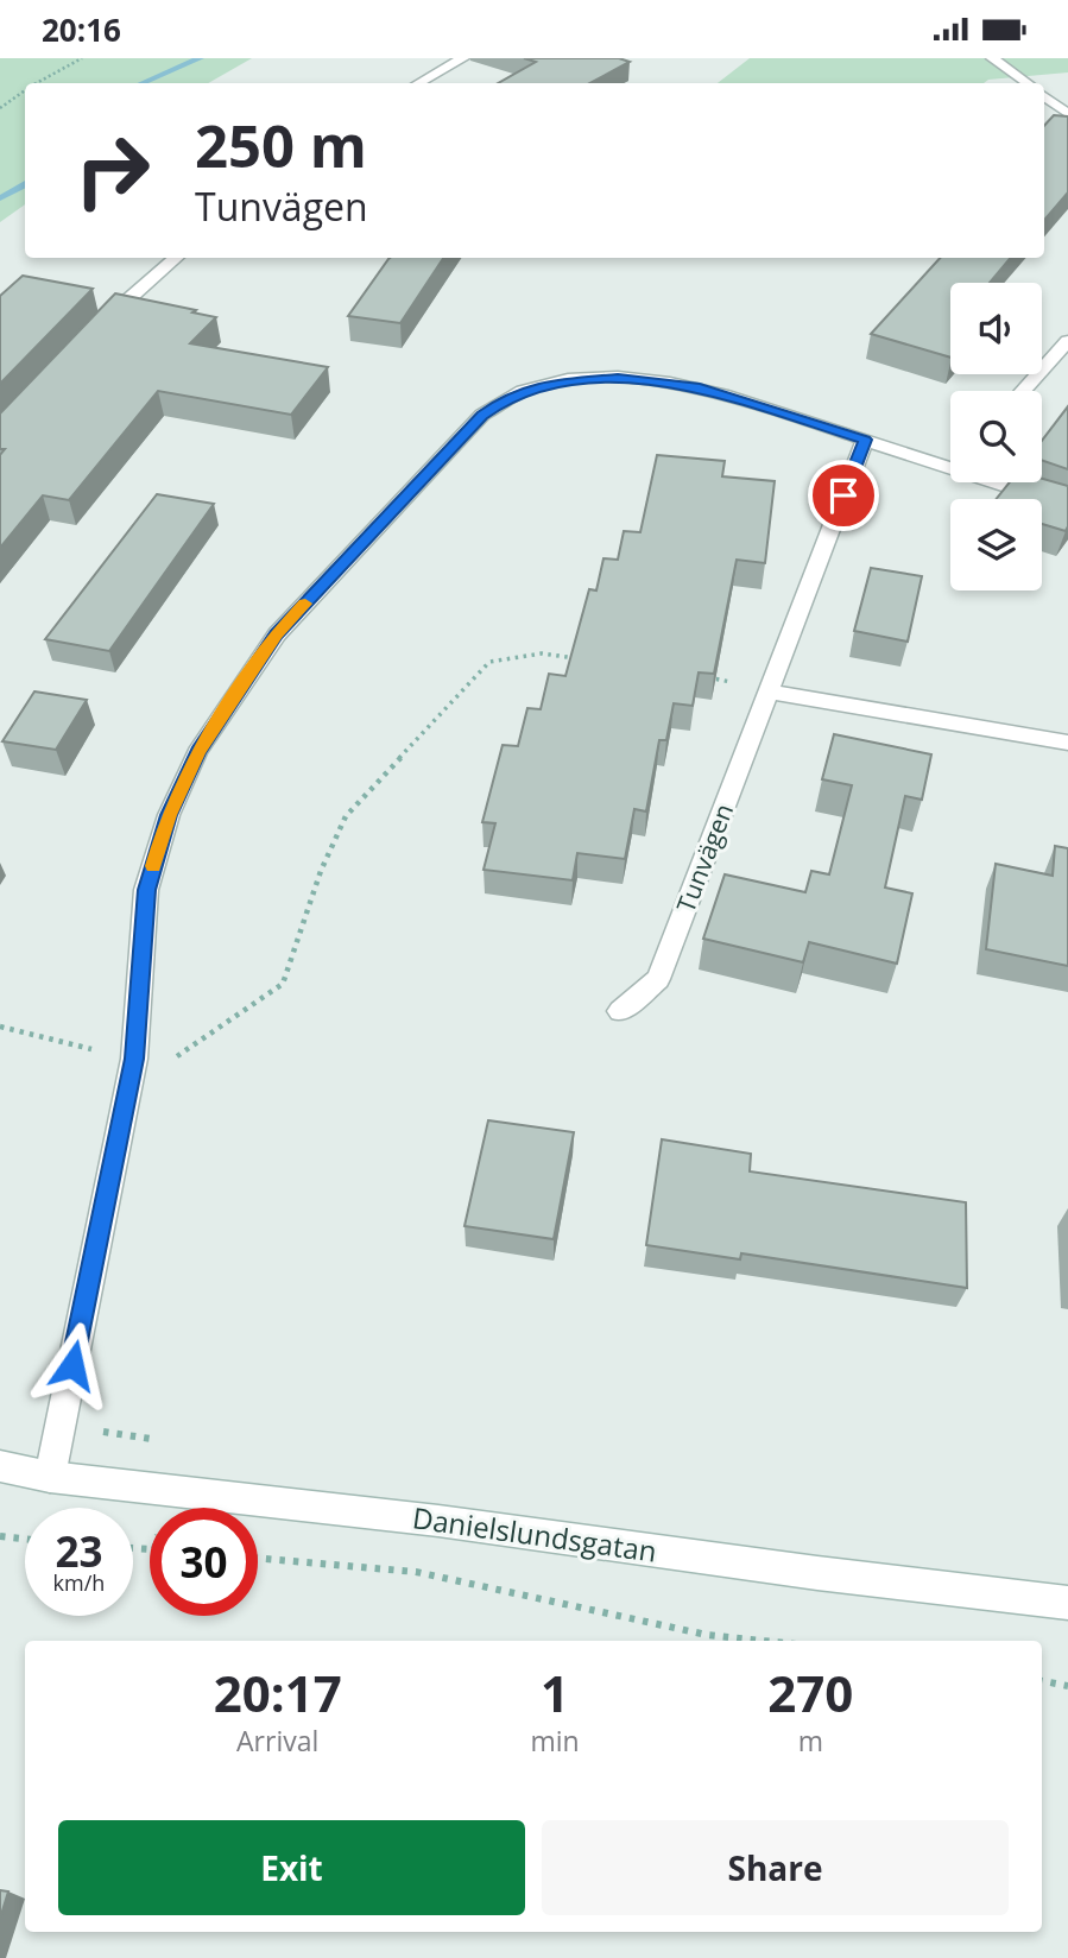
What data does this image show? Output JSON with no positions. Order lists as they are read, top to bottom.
{
  "streets": {
    "street": ["Tunvägen", "Danielslundsgatan"]
  },
  "page": {
    "status": "20:16",
    "turn": ["250 m", "Tunvägen"],
    "speed": "23 km/h",
    "limit": "30",
    "eta": [
      "20:17",
      "Arrival",
      "1",
      "min",
      "270",
      "m"
    ],
    "buttons": ["Exit", "Share"]
  }
}
